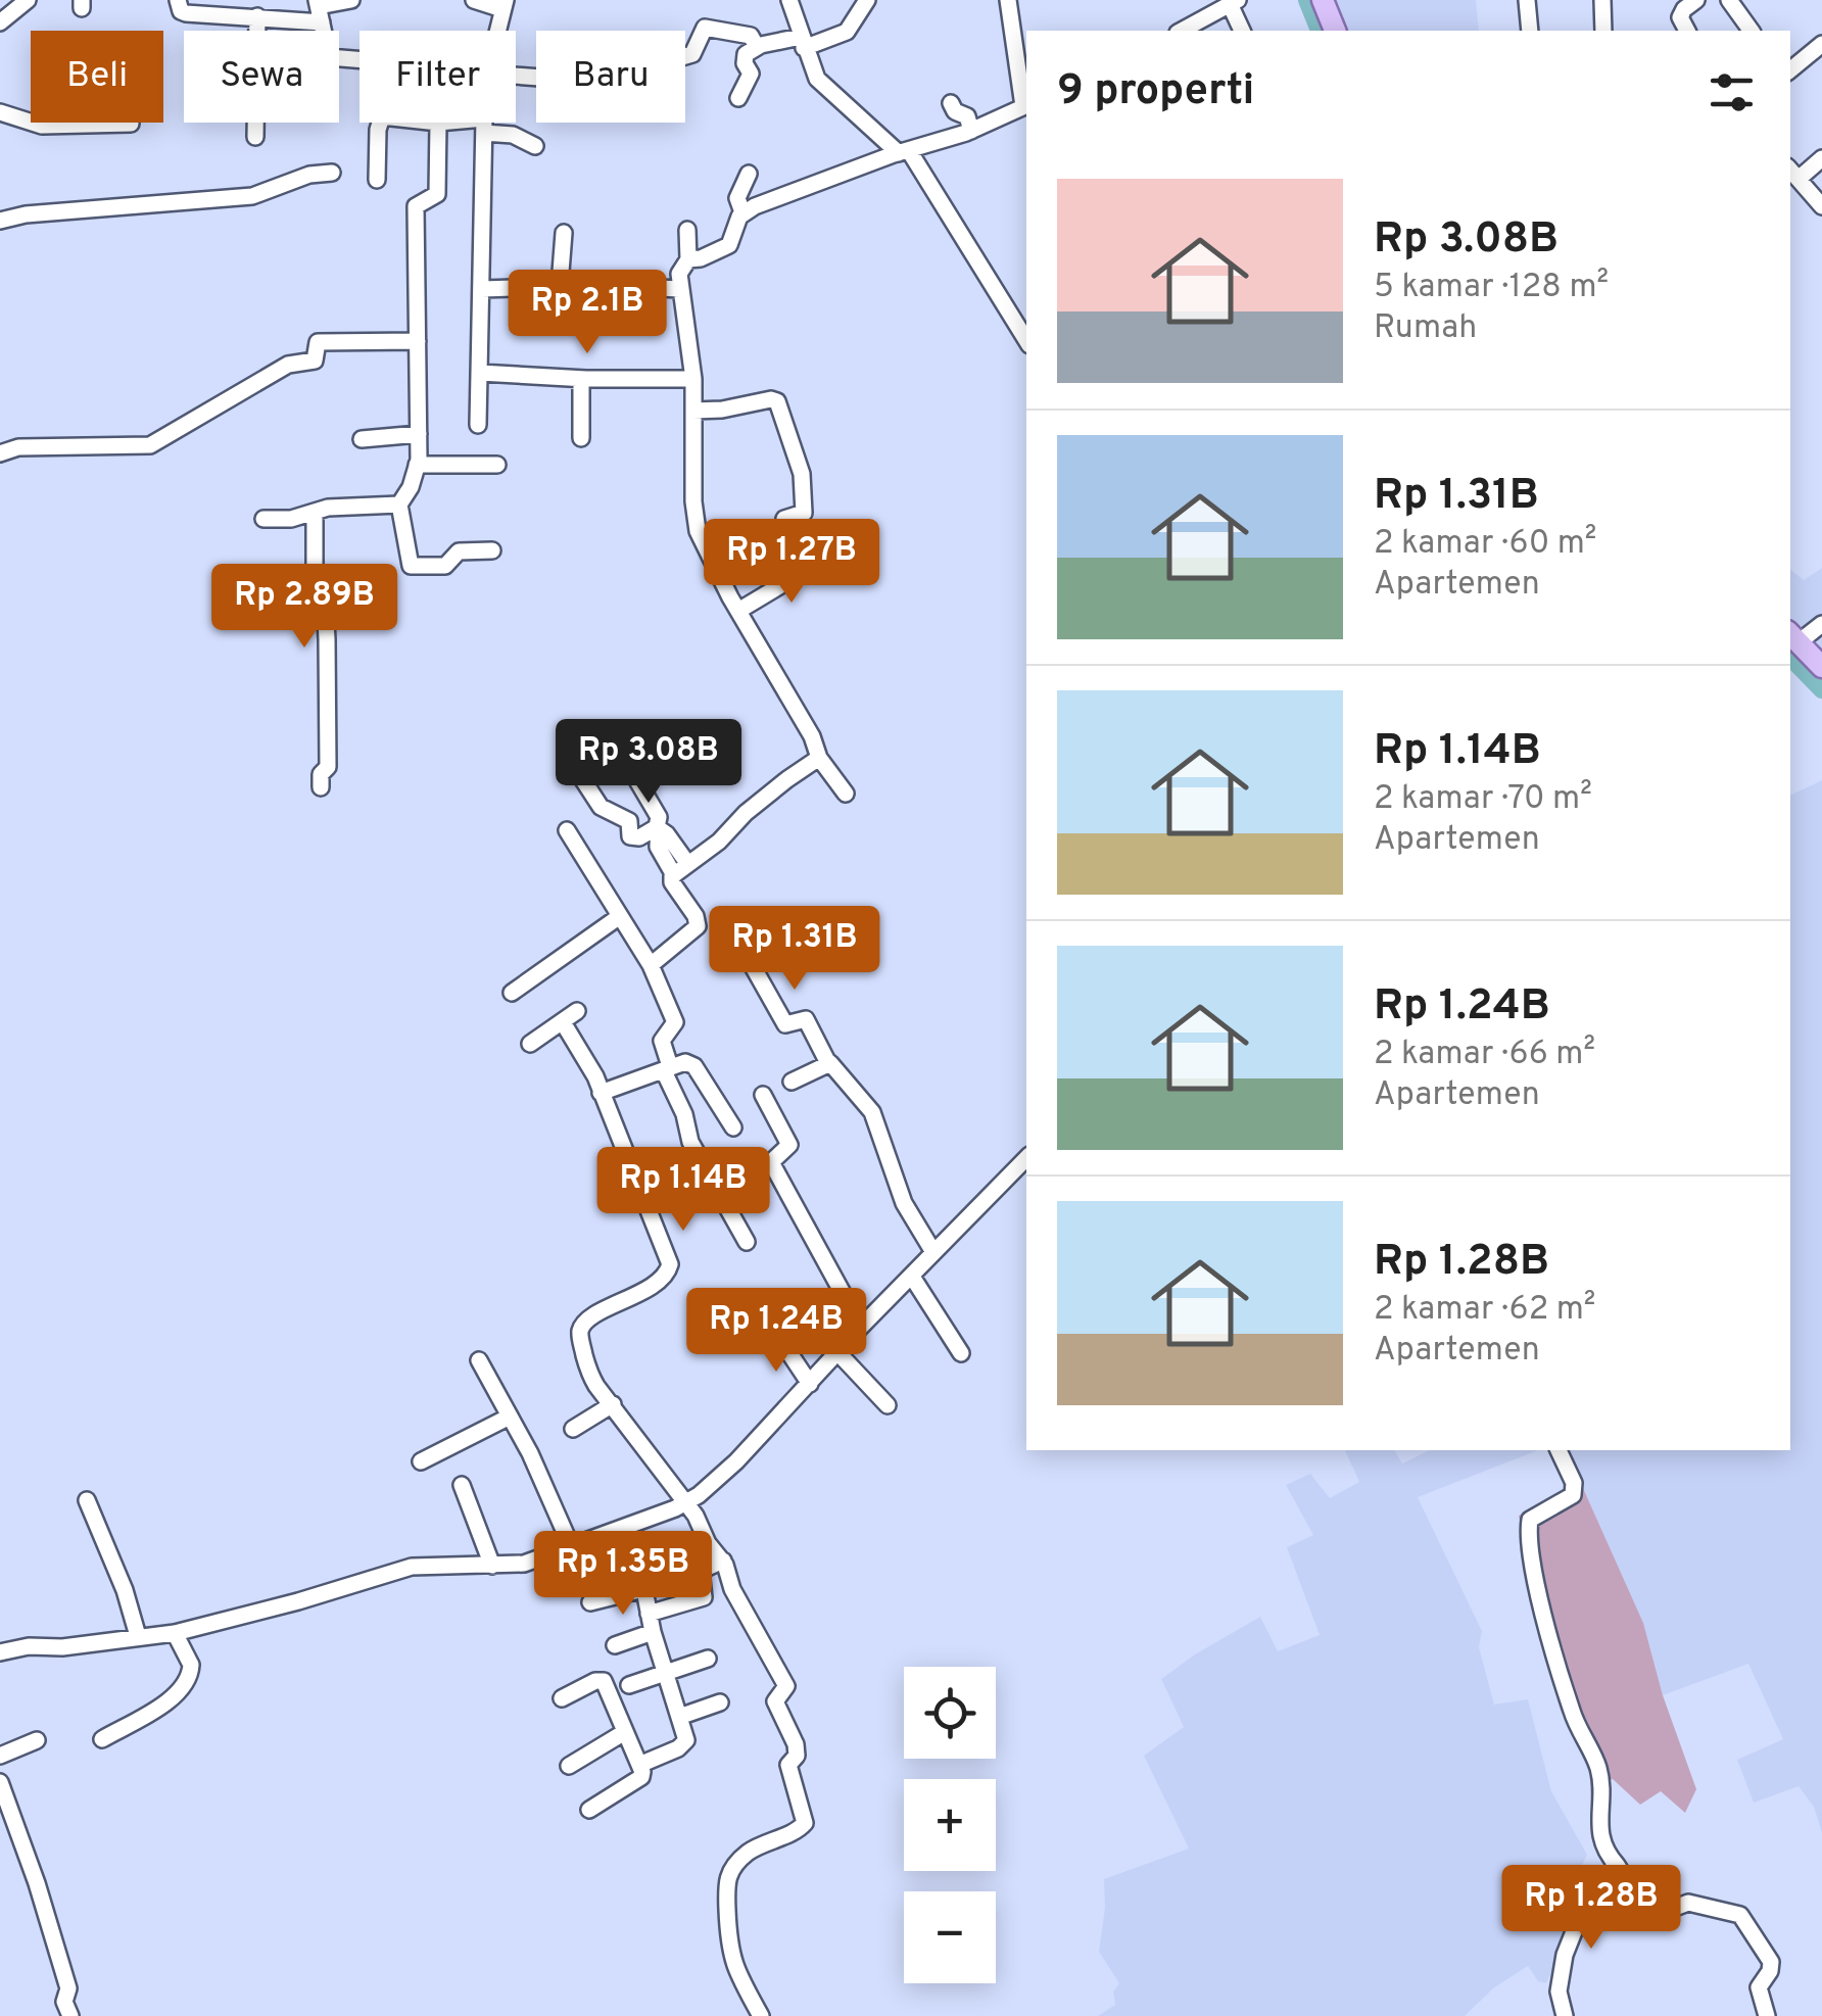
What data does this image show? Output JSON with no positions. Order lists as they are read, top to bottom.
{
  "page": {
    "chip": [
      "Beli",
      "Sewa",
      "Filter",
      "Baru"
    ],
    "heading": "9 properti",
    "list": [
      {
        "name": "Rp 3.08B",
        "note": "5 kamar · 128 m² · Rumah"
      },
      {
        "name": "Rp 1.31B",
        "note": "2 kamar · 60 m² · Apartemen"
      },
      {
        "name": "Rp 1.14B",
        "note": "2 kamar · 70 m² · Apartemen"
      },
      {
        "name": "Rp 1.24B",
        "note": "2 kamar · 66 m² · Apartemen"
      },
      {
        "name": "Rp 1.28B",
        "note": "2 kamar · 62 m² · Apartemen"
      }
    ],
    "price": [
      "Rp 2.1B",
      "Rp 1.27B",
      "Rp 2.89B",
      "Rp 3.08B",
      "Rp 1.31B",
      "Rp 1.14B",
      "Rp 1.24B",
      "Rp 1.35B",
      "Rp 1.28B"
    ],
    "map_buttons": ["+", "−"]
  }
}
